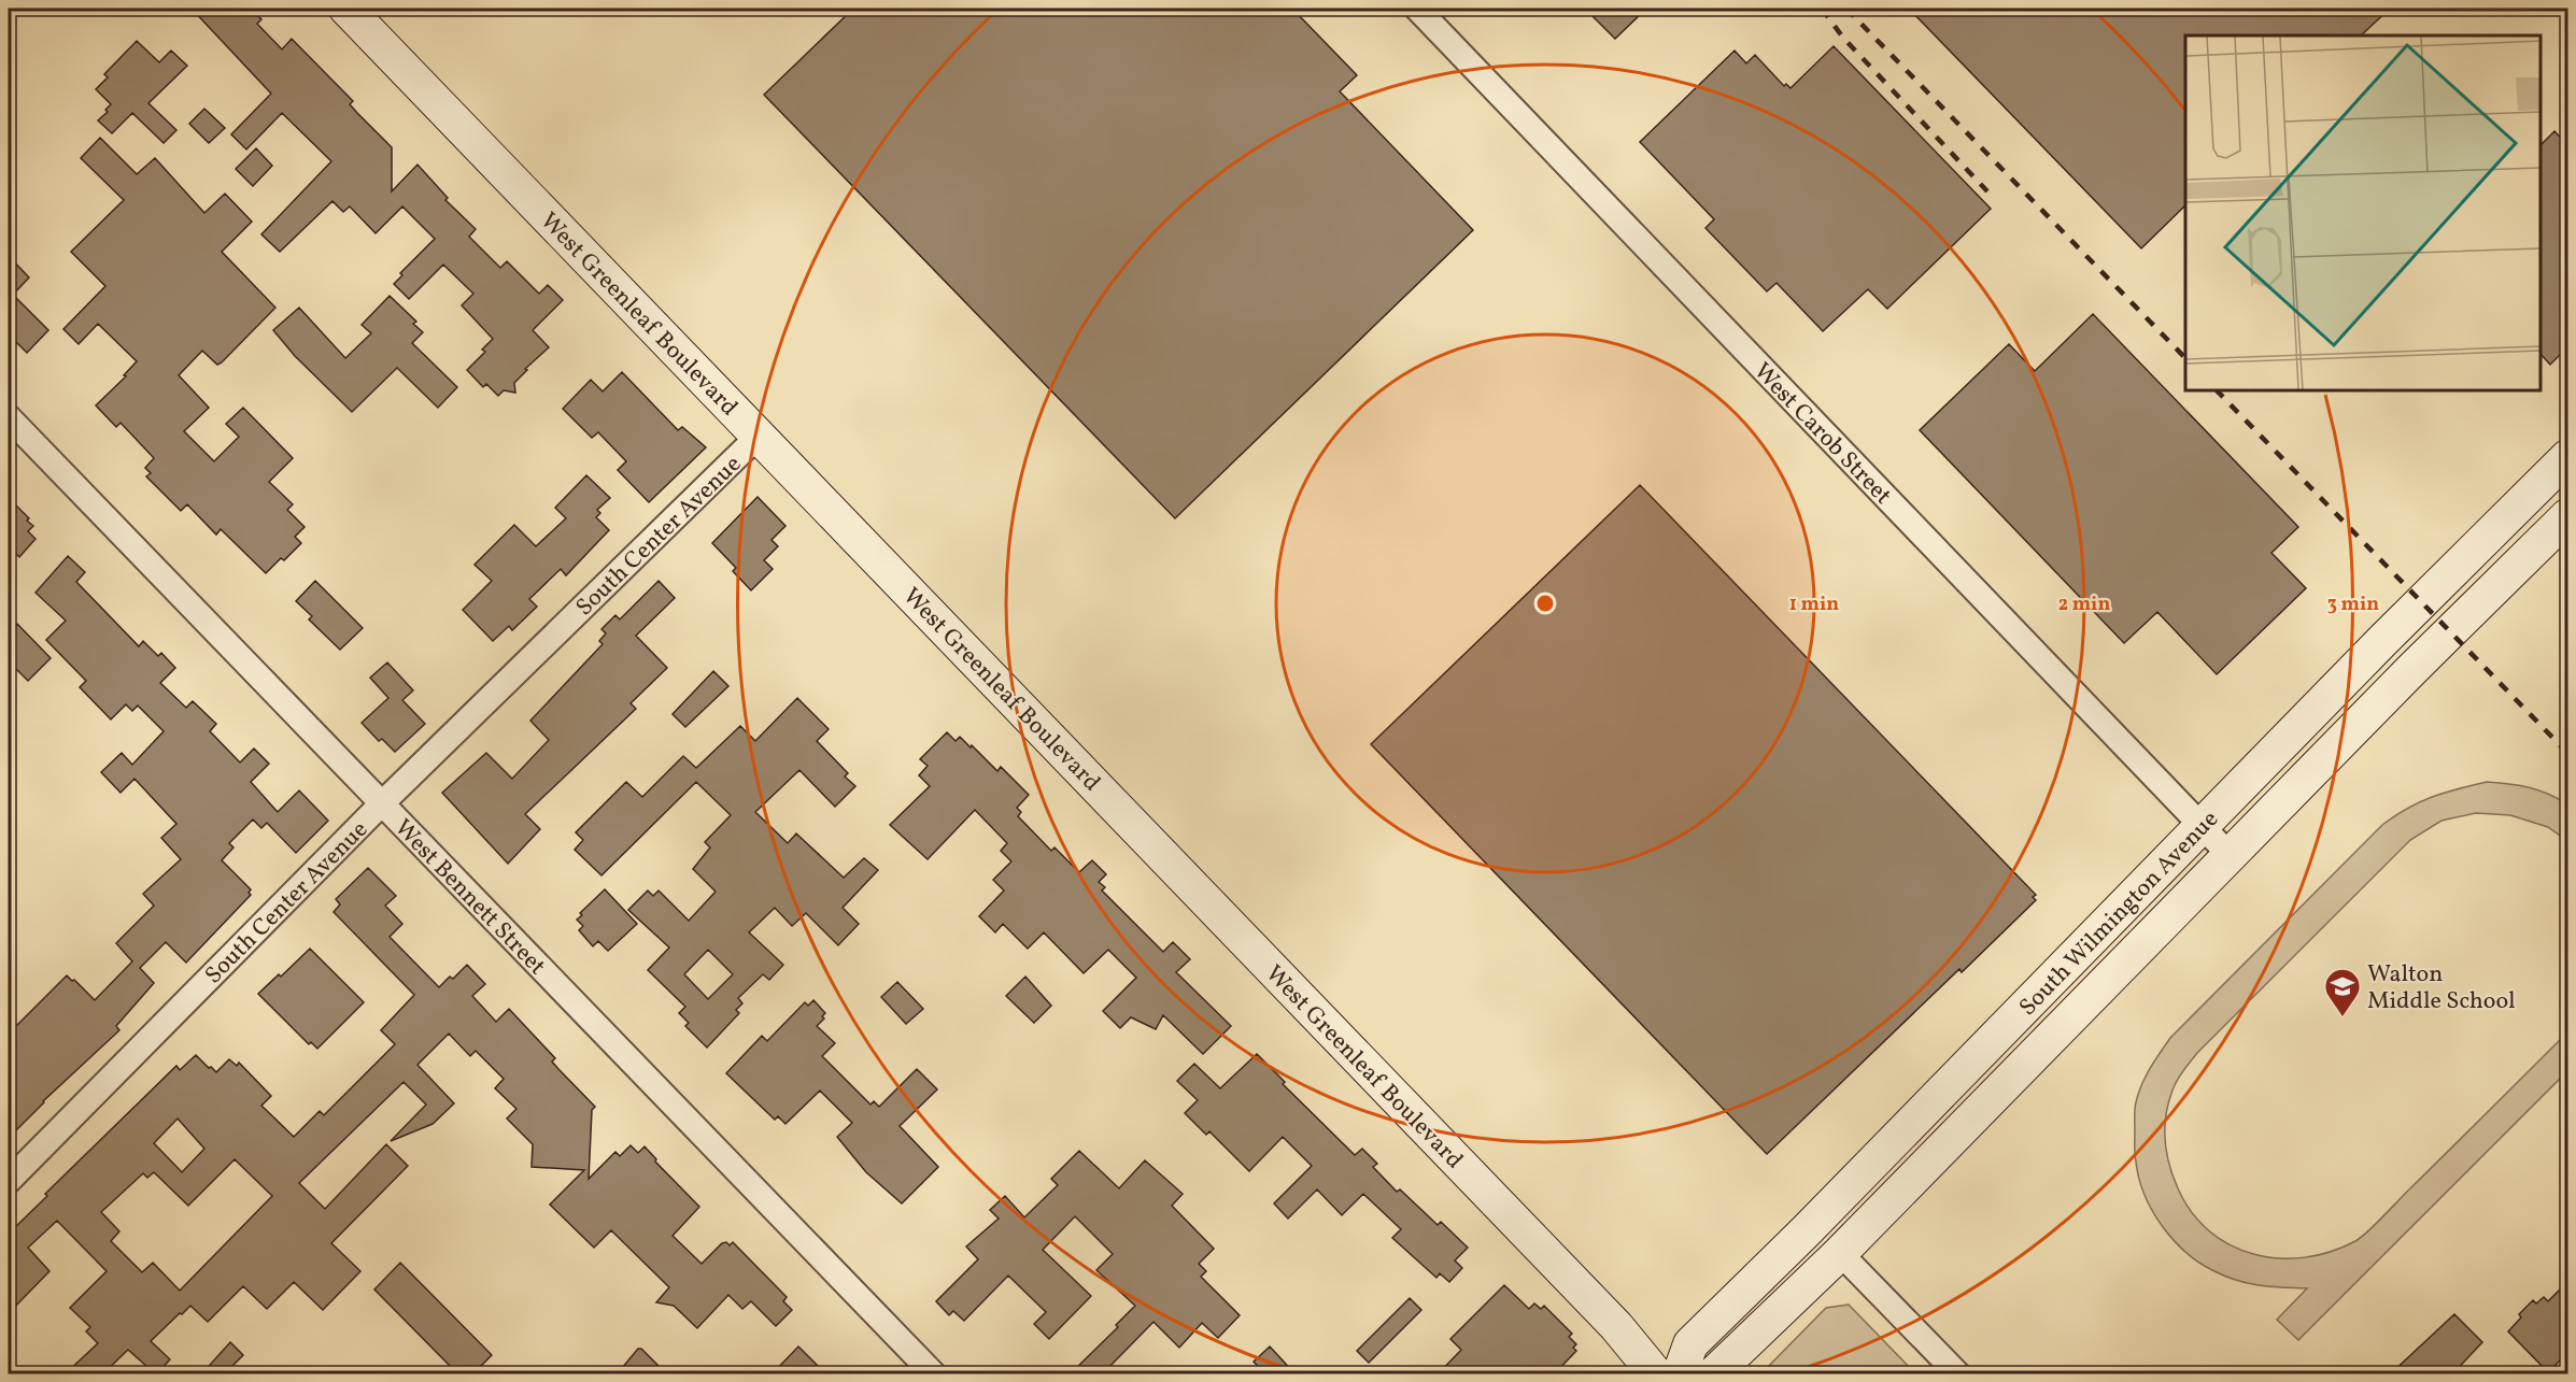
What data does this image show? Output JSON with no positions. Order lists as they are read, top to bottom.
{
  "streets": {
    "main road": ["West Greenleaf Boulevard", "South Wilmington Avenue"],
    "street": ["West Carob Street", "South Center Avenue", "West Bennett Street"]
  },
  "crossings": [
    ["West Greenleaf Boulevard", "South Center Avenue"],
    ["West Carob Street", "South Wilmington Avenue"],
    ["South Center Avenue", "West Bennett Street"]
  ],
  "places": {
    "school or university": ["Walton Middle School"]
  },
  "rings": ["1 min", "2 min", "3 min"]
}
